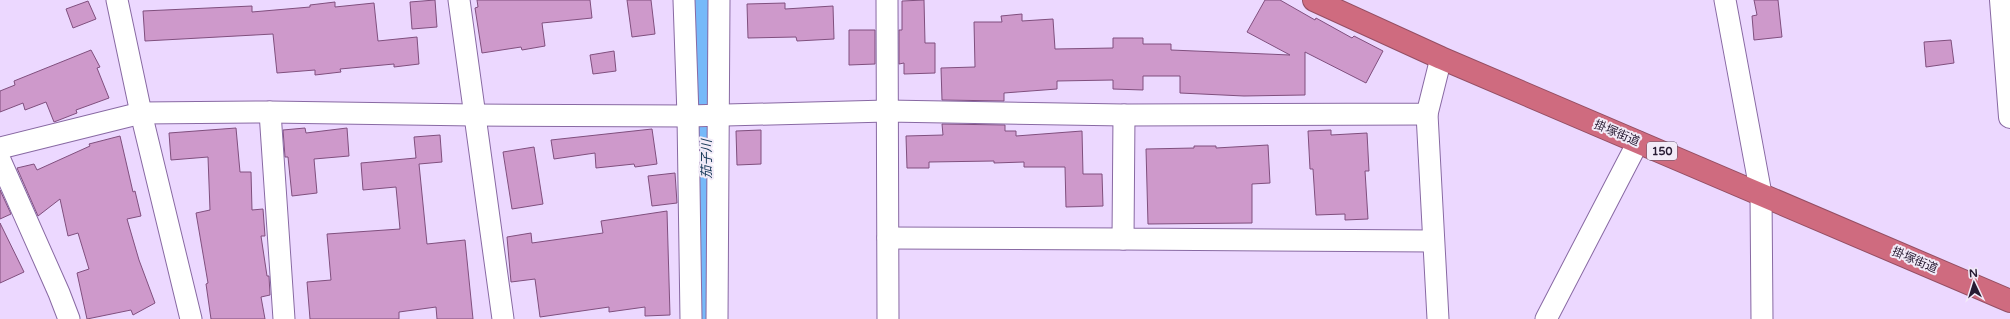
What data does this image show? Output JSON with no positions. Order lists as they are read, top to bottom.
{
  "streets": {
    "highway": ["掛塚街道", "150"]
  },
  "water": ["茄子川"],
  "north": "top"
}
